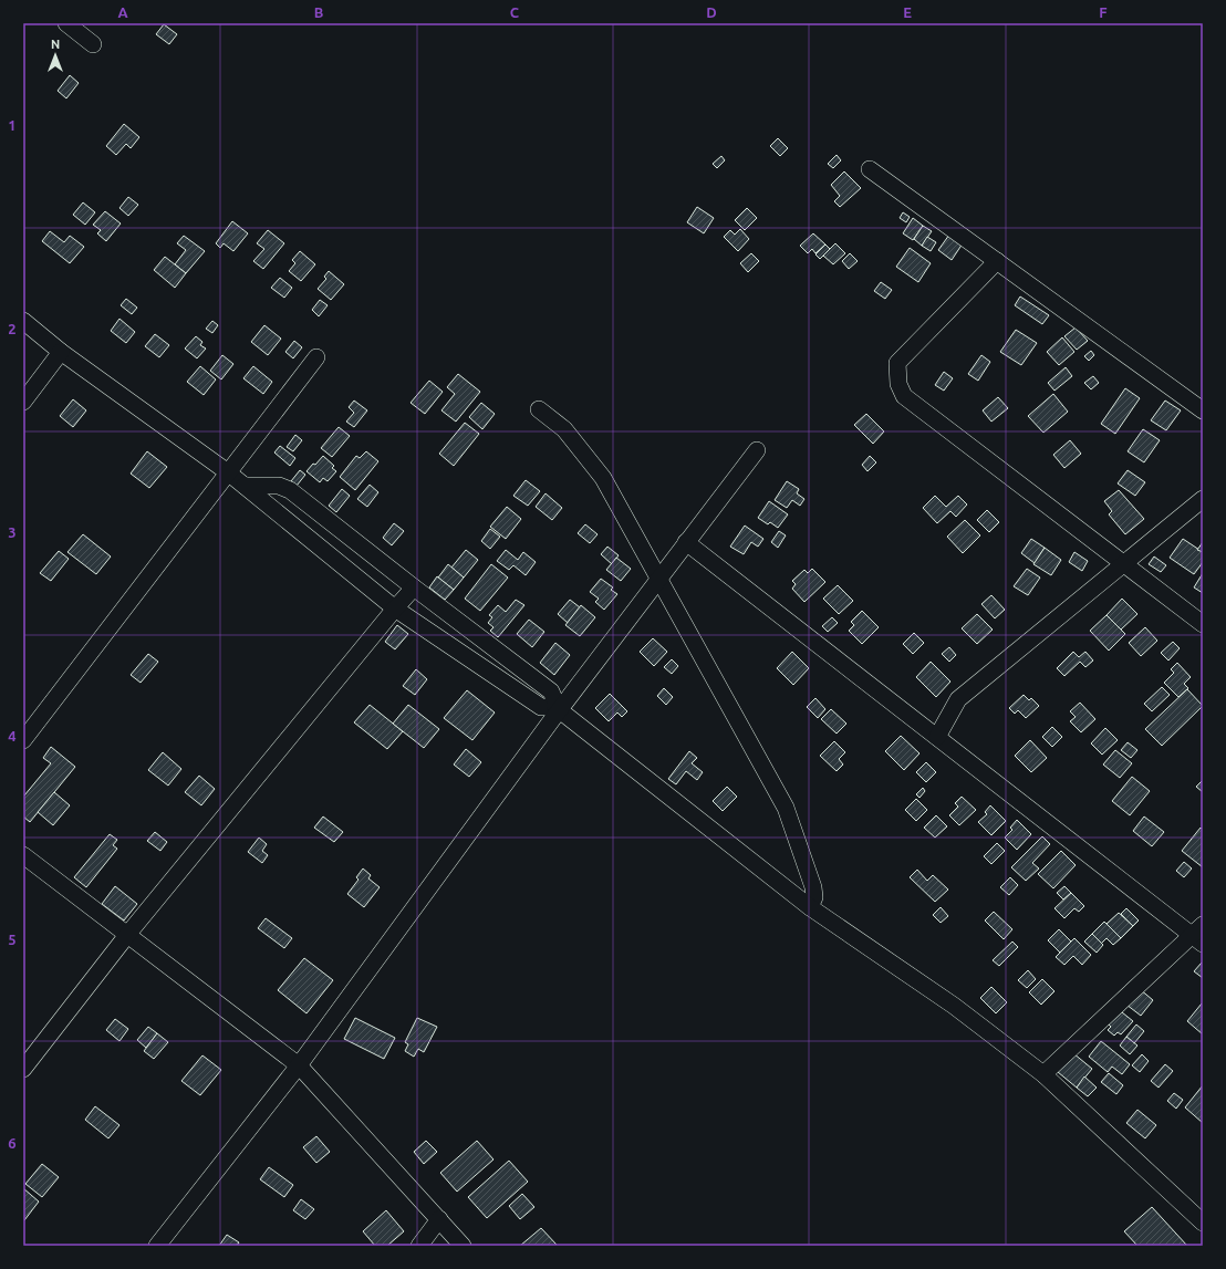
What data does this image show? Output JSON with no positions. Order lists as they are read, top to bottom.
{
  "north": "top",
  "grid": {
    "columns": [
      "A",
      "B",
      "C",
      "D",
      "E",
      "F"
    ],
    "rows": [
      "1",
      "2",
      "3",
      "4",
      "5",
      "6"
    ]
  }
}
